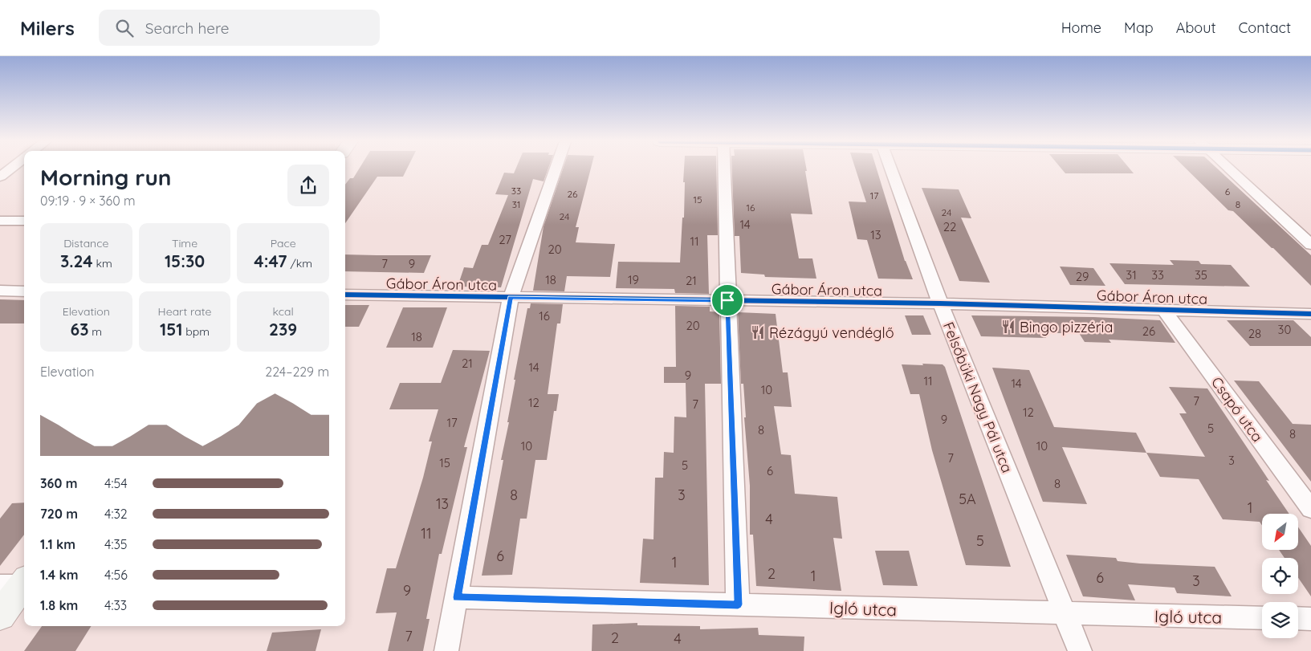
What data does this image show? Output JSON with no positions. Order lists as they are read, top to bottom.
{
  "streets": {
    "street": [
      "Gábor Áron utca",
      "Felsőbüki Nagy Pál utca",
      "Csapó utca",
      "Igló utca"
    ]
  },
  "crossings": [
    ["Gábor Áron utca", "Felsőbüki Nagy Pál utca"],
    ["Gábor Áron utca", "Csapó utca"],
    ["Felsőbüki Nagy Pál utca", "Igló utca"]
  ],
  "places": {
    "restaurant": ["Bingo pizzéria", "Rézágyú vendéglő"]
  },
  "house_numbers": [
    "33",
    "6",
    "26",
    "17",
    "15",
    "31",
    "8",
    "16",
    "24",
    "24",
    "14",
    "22",
    "13",
    "27",
    "11",
    "20",
    "7",
    "9",
    "31",
    "33",
    "35",
    "29",
    "18",
    "19",
    "21",
    "16",
    "20",
    "30",
    "26",
    "28",
    "18",
    "21",
    "14",
    "9",
    "11",
    "14",
    "10",
    "7",
    "12",
    "7",
    "12",
    "9",
    "17",
    "5",
    "8",
    "8",
    "10",
    "10",
    "7",
    "3",
    "15",
    "5",
    "6",
    "8",
    "8",
    "3",
    "5A",
    "13",
    "1",
    "4",
    "11",
    "5",
    "6",
    "1",
    "2",
    "1",
    "6",
    "3",
    "9",
    "7",
    "2",
    "4"
  ],
  "north": "bottom left",
  "page": {
    "header": "Milers",
    "search": "Search here",
    "nav": [
      "Home",
      "Map",
      "About",
      "Contact"
    ],
    "heading": ["Morning run", "09:19 · 9 × 360 m"],
    "stats": [
      ["Distance", "3.24 km"],
      ["Time", "15:30"],
      ["Pace", "4:47 /km"],
      ["Elevation", "63 m"],
      ["Heart rate", "151 bpm"],
      ["kcal", "239"]
    ],
    "chart": ["Elevation", "224–229 m"],
    "list": [
      {
        "name": "360 m",
        "note": "4:54"
      },
      {
        "name": "720 m",
        "note": "4:32"
      },
      {
        "name": "1.1 km",
        "note": "4:35"
      },
      {
        "name": "1.4 km",
        "note": "4:56"
      },
      {
        "name": "1.8 km",
        "note": "4:33"
      }
    ]
  }
}
